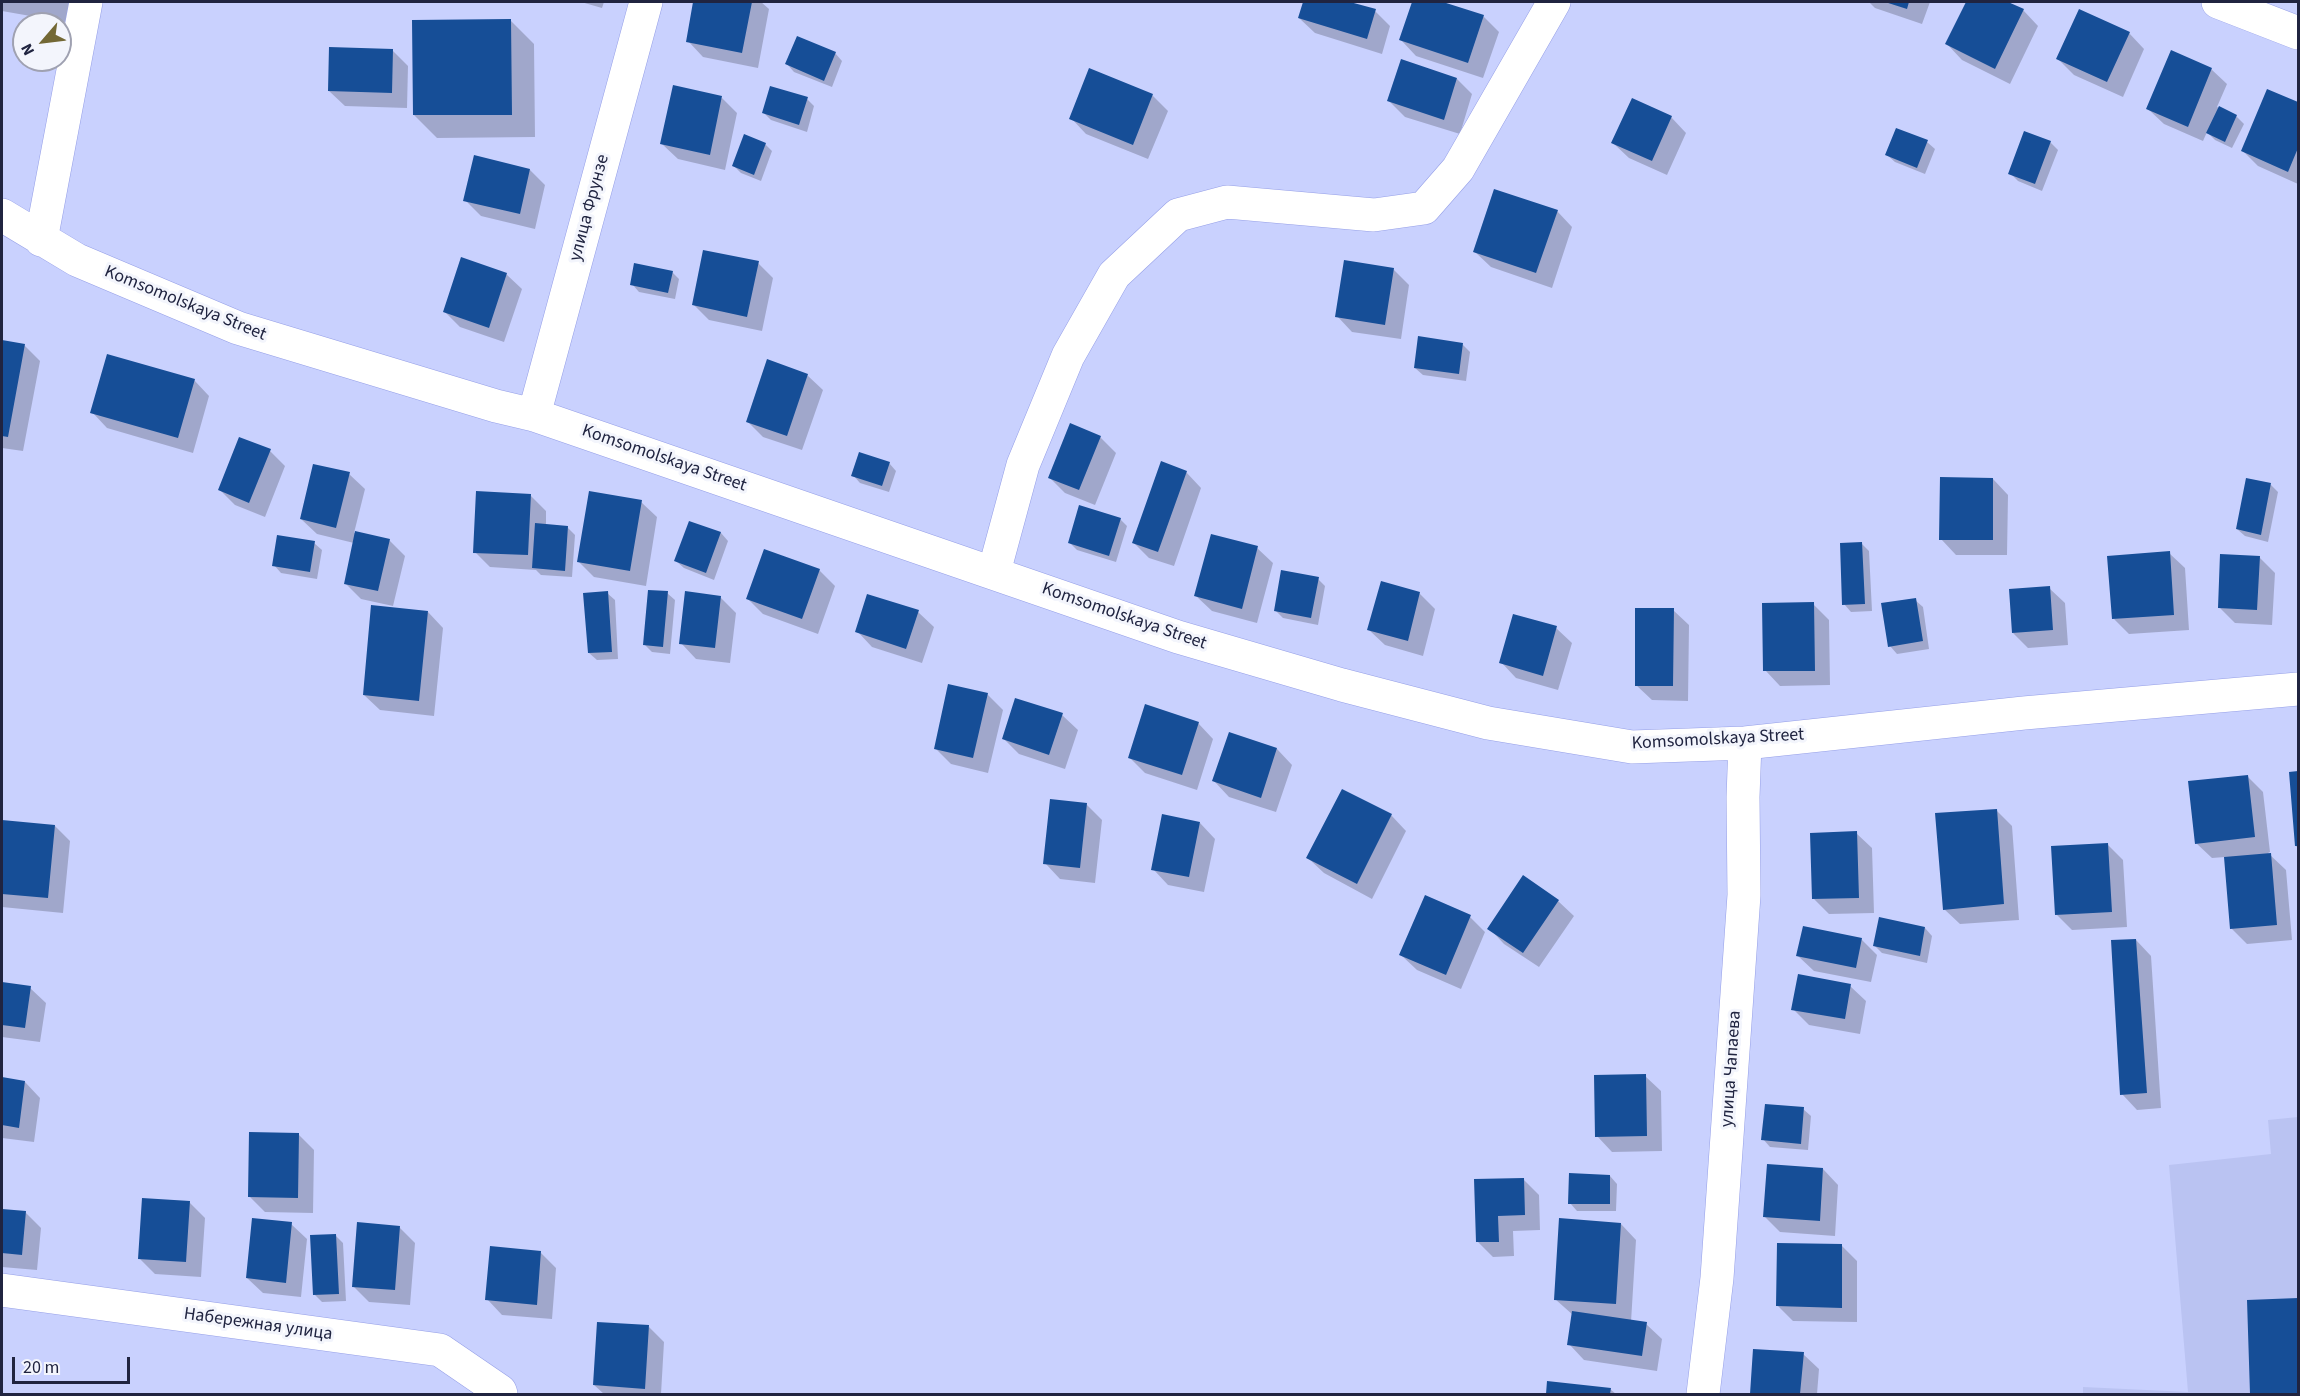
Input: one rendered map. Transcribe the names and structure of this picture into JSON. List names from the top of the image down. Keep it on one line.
{"streets":{"street":["улица Фрунзе","Komsomolskaya Street","улица Чапаева","Набережная улица"]},"crossings":[["улица Фрунзе","Komsomolskaya Street"],["Komsomolskaya Street","улица Чапаева"]],"scale_bar":"20 m","north":"bottom left"}
